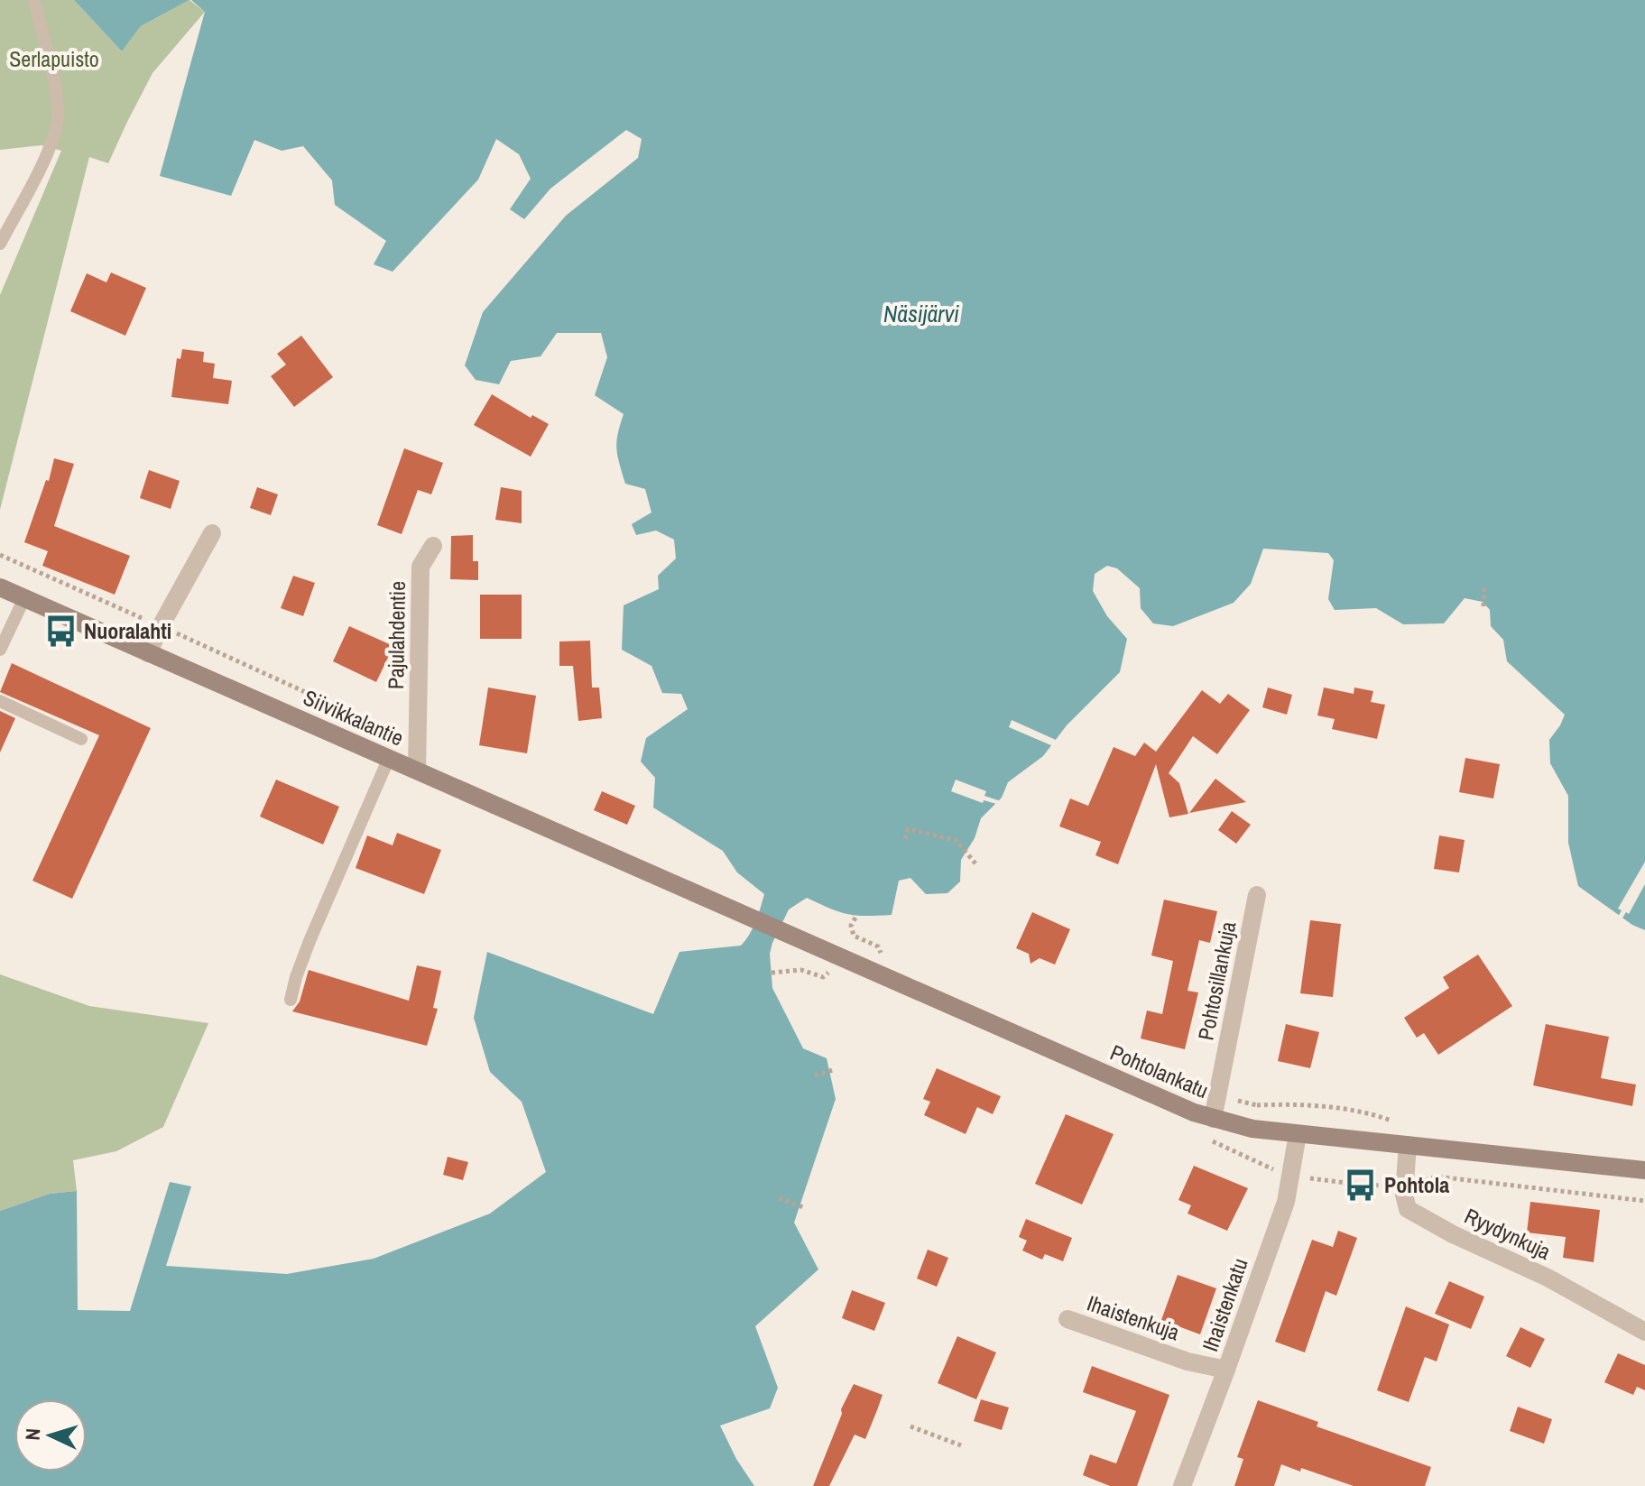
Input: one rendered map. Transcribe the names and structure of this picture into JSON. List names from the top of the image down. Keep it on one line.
{"streets":{"main road":["Siivikkalantie","Pohtolankatu"],"street":["Pajulahdentie","Pohtosillankuja","Ryydynkuja","Ihaistenkatu","Ihaistenkuja"]},"crossings":[["Pajulahdentie","Siivikkalantie"],["Siivikkalantie","Pohtolankatu"],["Pohtosillankuja","Pohtolankatu"],["Pohtolankatu","Ryydynkuja"],["Pohtolankatu","Ihaistenkatu"],["Ihaistenkatu","Ihaistenkuja"]],"water":["Näsijärvi"],"parks":["Serlapuisto"],"places":{"bus stop":["Nuoralahti","Pohtola"]},"north":"left"}
